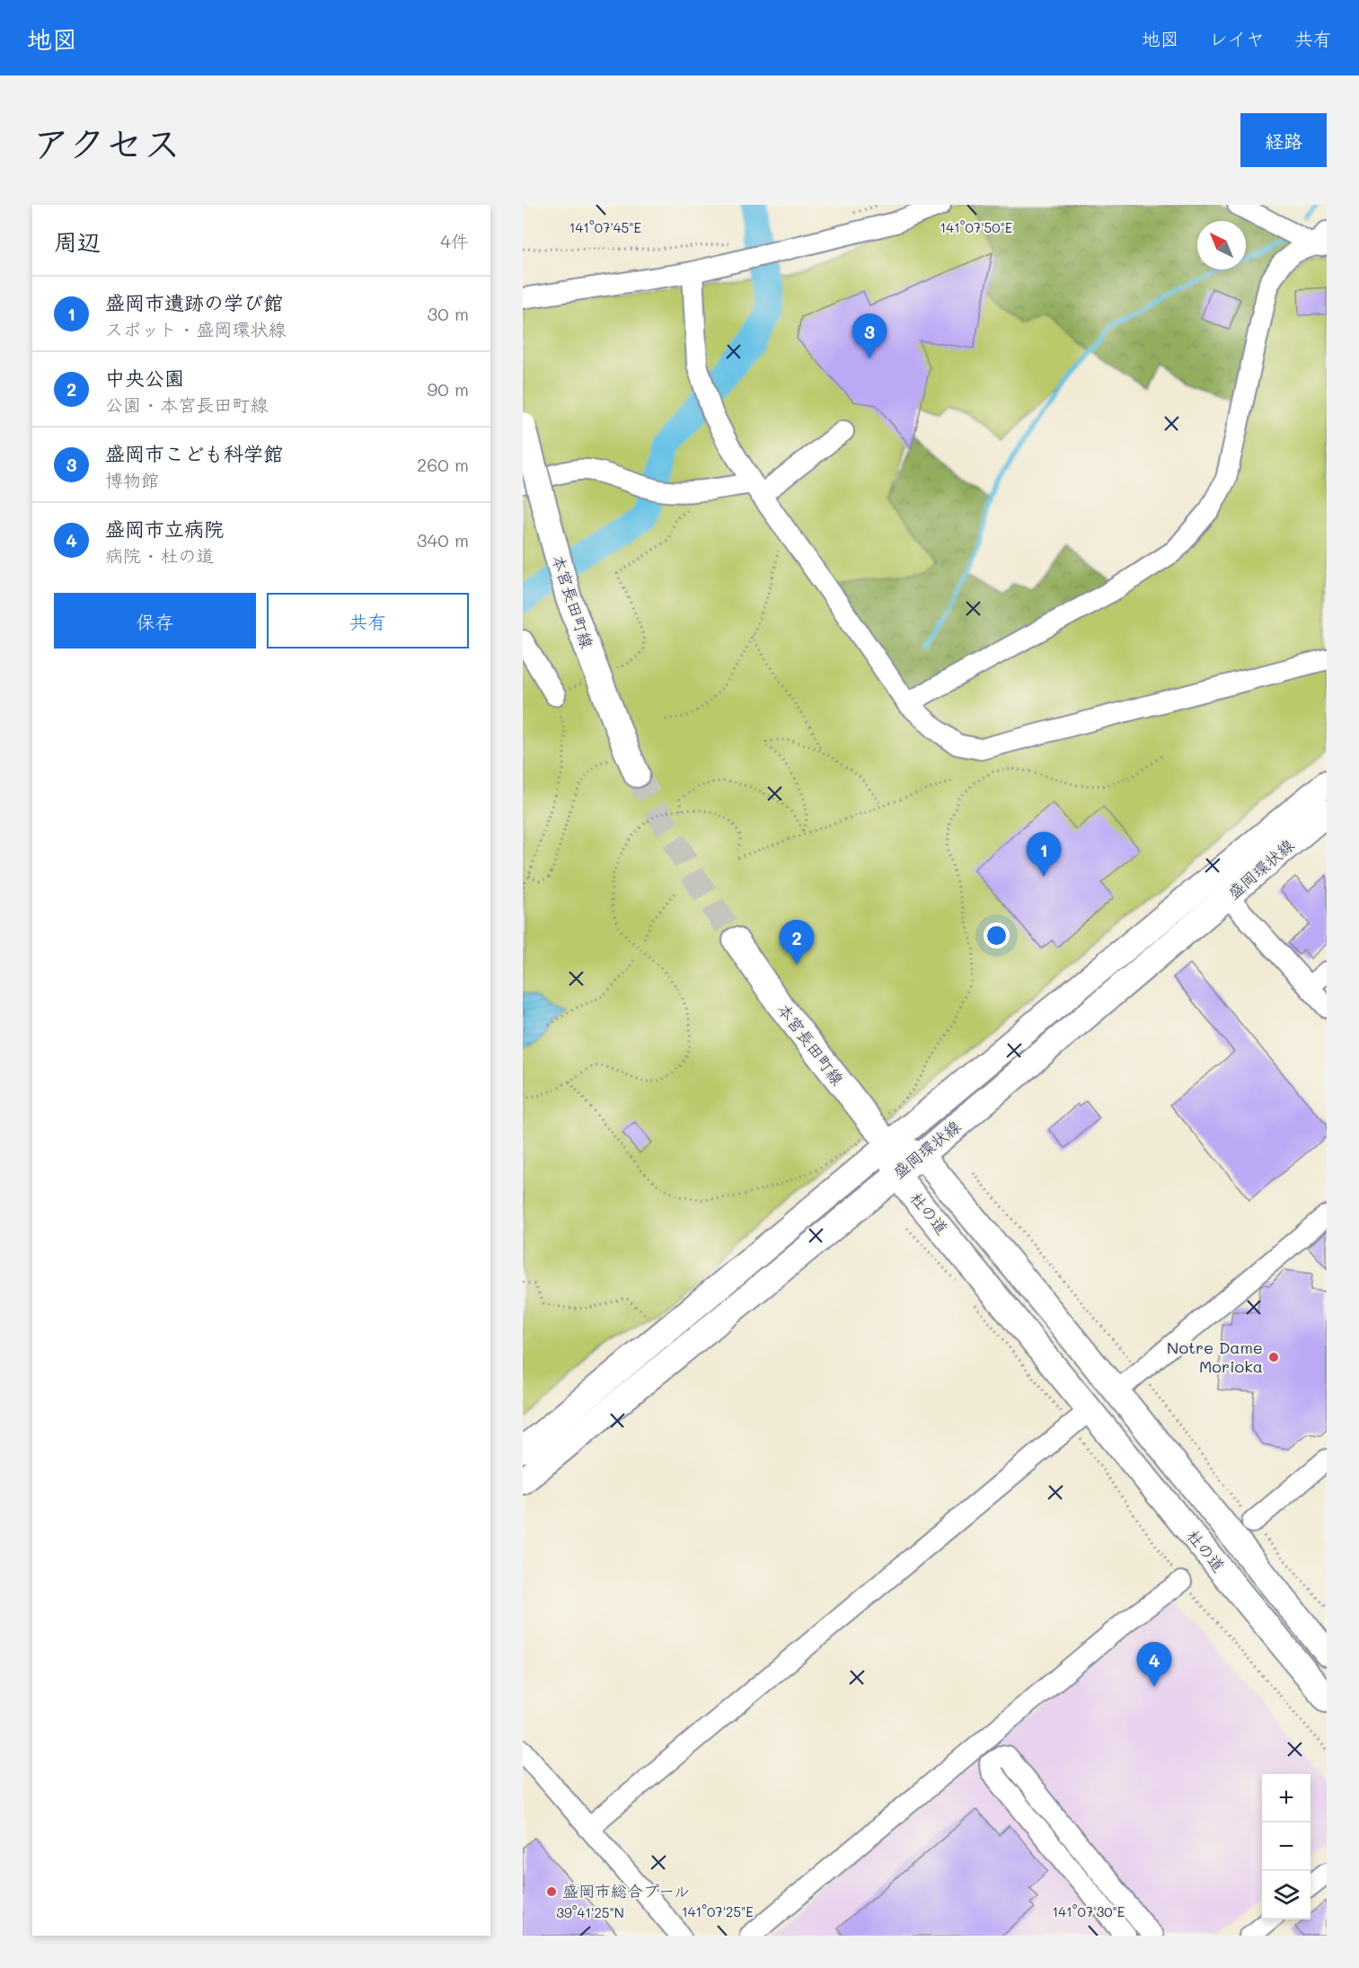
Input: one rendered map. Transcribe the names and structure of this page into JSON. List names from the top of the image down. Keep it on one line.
{"streets":{"main road":["本宮長田町線","盛岡環状線","杜の道"]},"crossings":[["本宮長田町線","盛岡環状線"],["本宮長田町線","杜の道"],["盛岡環状線","杜の道"]],"places":["Notre Dame Morioka","盛岡市総合プール"],"north":"top left","page":{"header":"地図","nav":["地図","レイヤ","共有"],"title":"アクセス","buttons":["経路",["保存","共有"]],"heading":["周辺","4件"],"list":[{"mark":"1","name":"盛岡市遺跡の学び館","note":"スポット · 盛岡環状線","value":"30 m"},{"mark":"2","name":"中央公園","note":"公園 · 本宮長田町線","value":"90 m"},{"mark":"3","name":"盛岡市こども科学館","note":"博物館","value":"260 m"},{"mark":"4","name":"盛岡市立病院","note":"病院 · 杜の道","value":"340 m"}],"pins":["3","1","2","4"],"map_buttons":["+","−"]},"coordinates":["141°07'45\"E","141°07'50\"E","141°07'25\"E","141°07'30\"E","39°41'25\"N"]}
